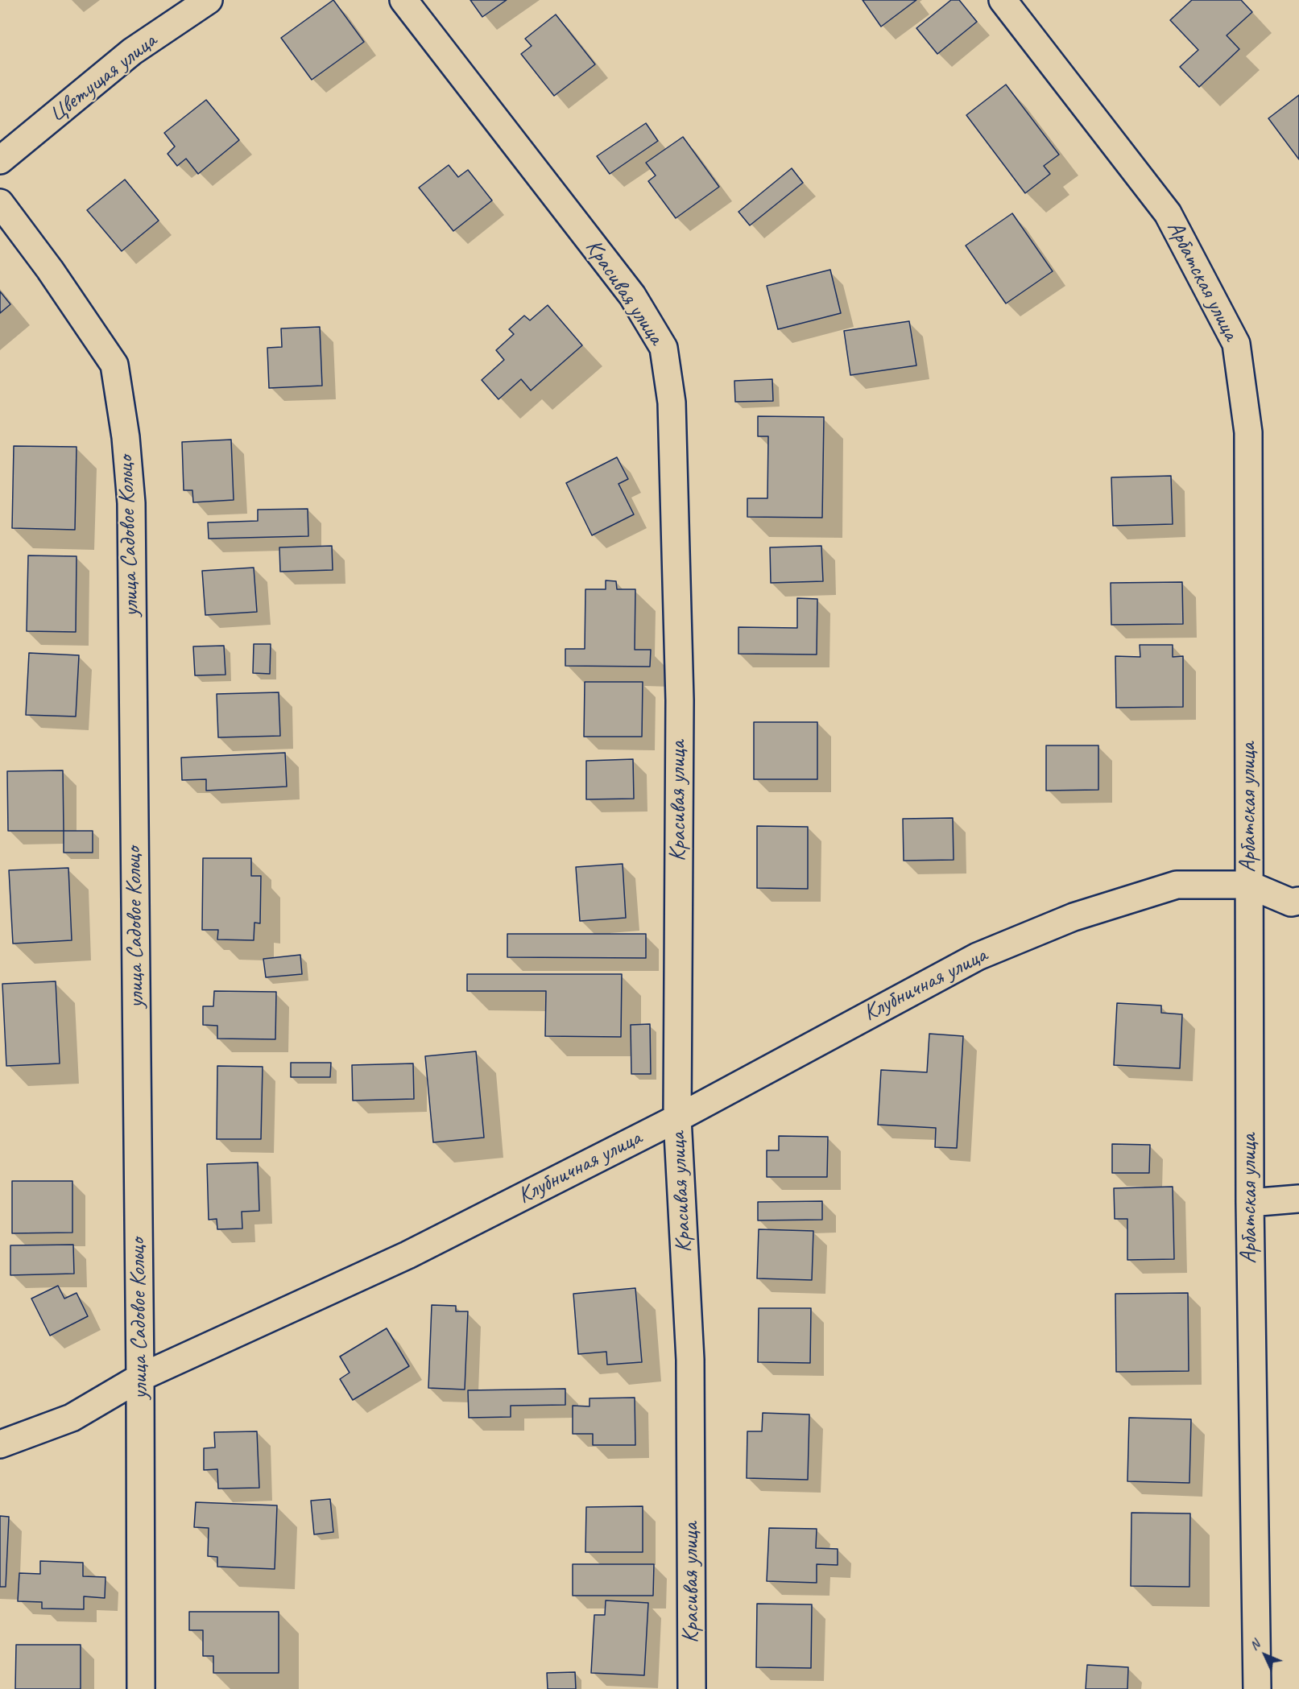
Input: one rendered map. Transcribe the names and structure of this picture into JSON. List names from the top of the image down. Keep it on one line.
{"streets":{"street":["Цветущая улица","Арбатская улица","Красивая улица","улица Садовое Кольцо","Клубничная улица"]},"crossings":[["Арбатская улица","Клубничная улица"],["Красивая улица","Клубничная улица"],["улица Садовое Кольцо","Клубничная улица"]],"north":"top left"}
